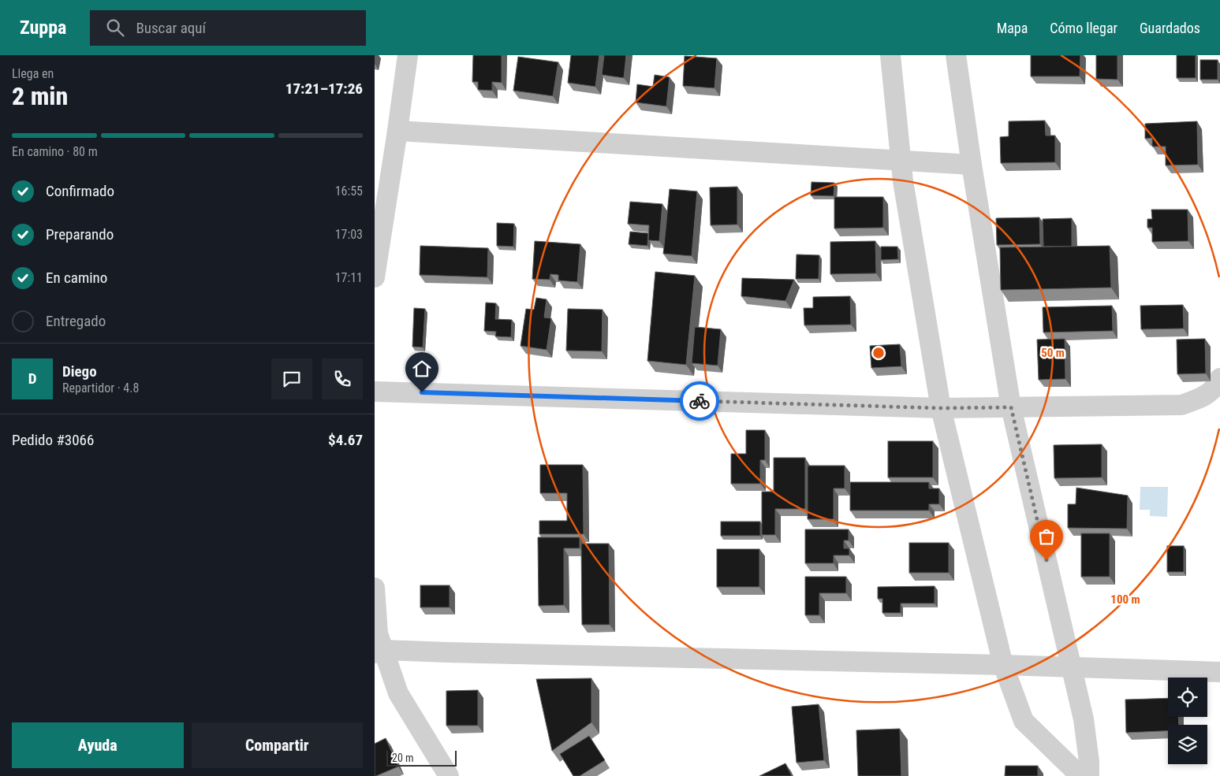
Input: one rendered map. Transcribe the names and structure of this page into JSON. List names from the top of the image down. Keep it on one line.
{"scale_bar":"20 m","page":{"header":"Zuppa","search":"Buscar aquí","nav":["Mapa","Cómo llegar","Guardados"],"heading":["2 min","Llega en","17:21–17:26"],"panel":["Diego","Repartidor · 4.8","Pedido #3066","$4.67"],"bar":"En camino · 80 m","list":[["Confirmado","16:55"],["Preparando","17:03"],["En camino","17:11"],"Entregado"],"round":"D","buttons":["Ayuda","Compartir"],"scale":"20 m"},"rings":["50 m","100 m"]}
